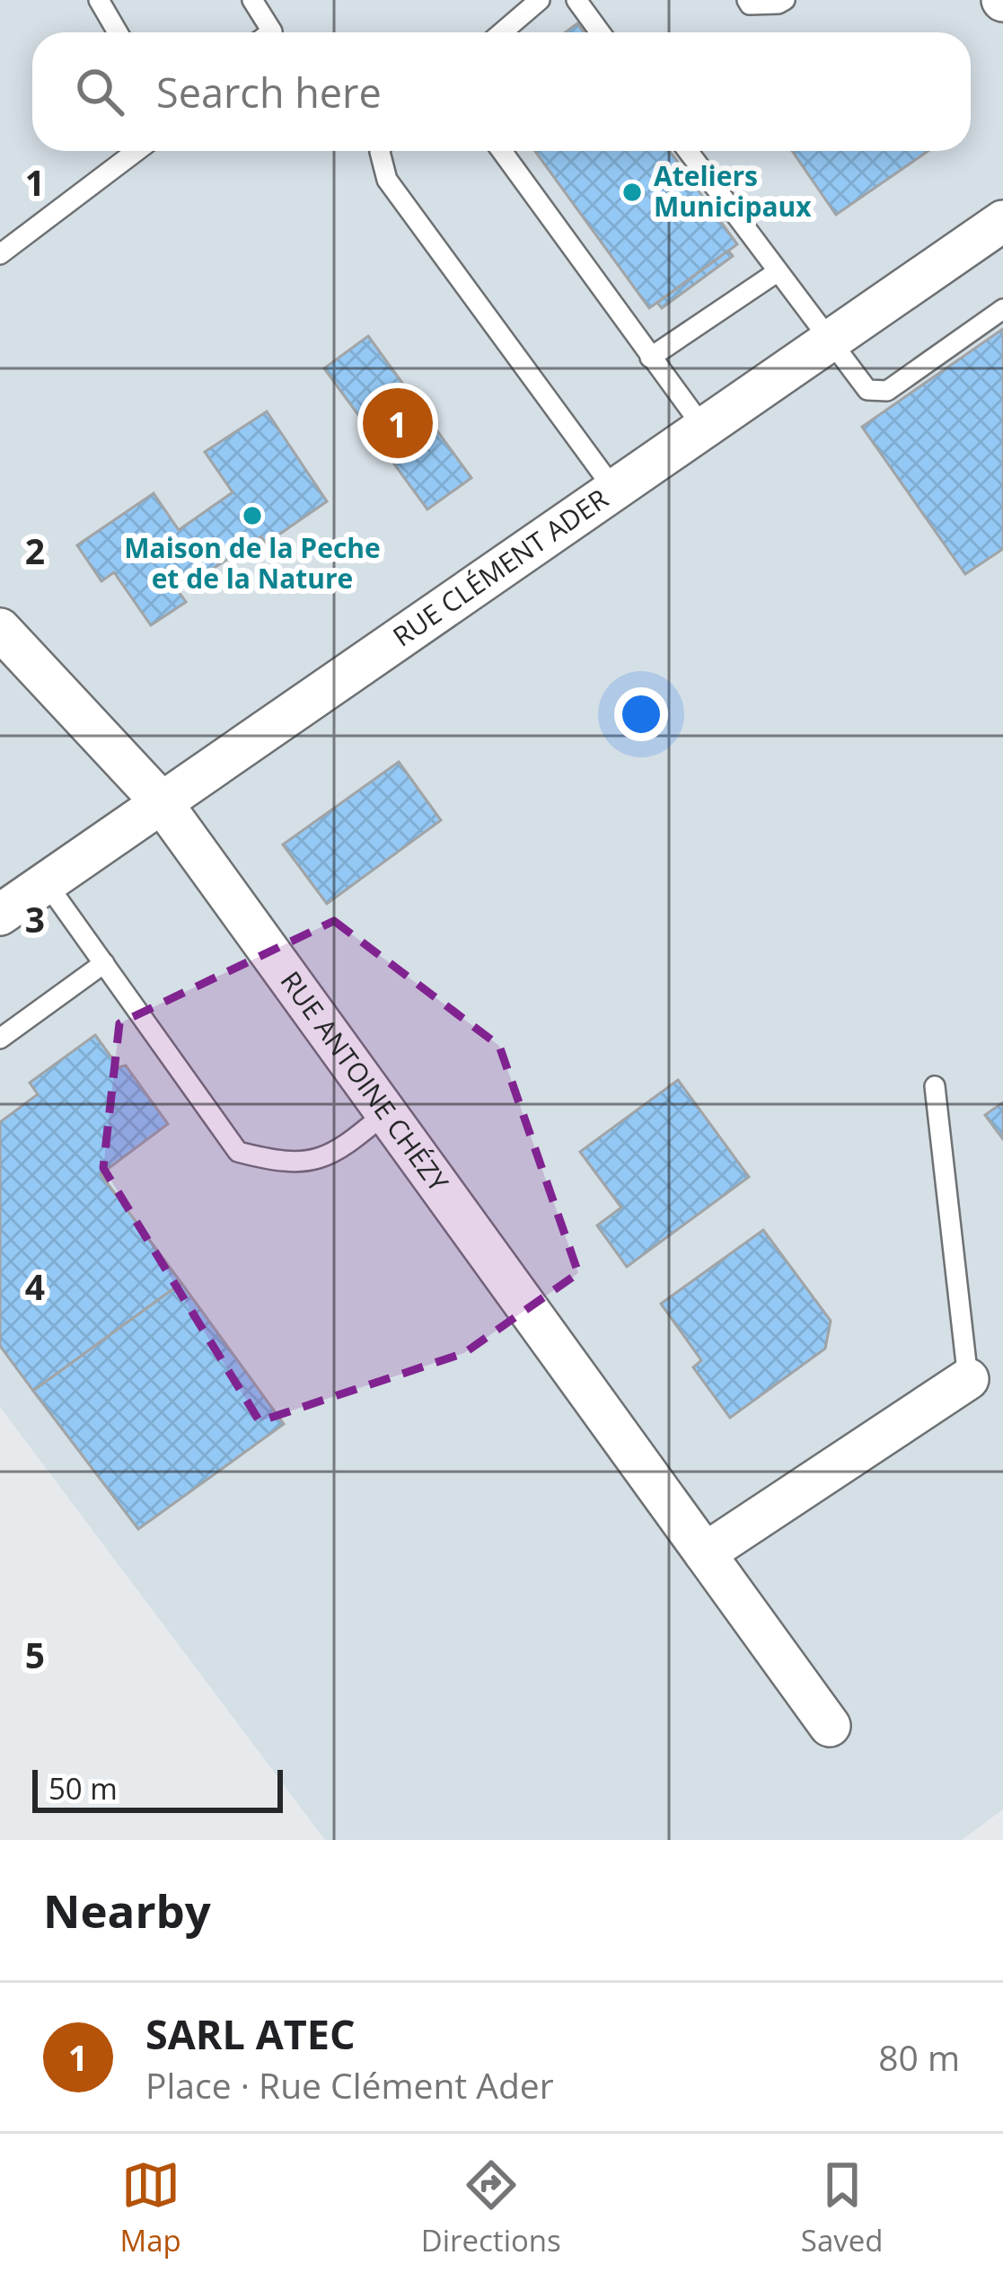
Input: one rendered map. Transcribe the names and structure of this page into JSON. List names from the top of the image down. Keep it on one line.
{"streets":{"street":["RUE CLÉMENT ADER","RUE ANTOINE CHÉZY"]},"crossings":[["RUE CLÉMENT ADER","RUE ANTOINE CHÉZY"]],"places":["Ateliers Municipaux","Maison de la Peche et de la Nature"],"scale_bar":"50 m","page":{"search":"Search here","pins":"1","scale":"50 m","heading":"Nearby","list":[{"mark":"1","name":"SARL ATEC","note":"Place · Rue Clément Ader","value":"80 m"}],"nav":["Map","Directions","Saved"]},"grid":{"rows":["1","2","3","4","5"]}}
